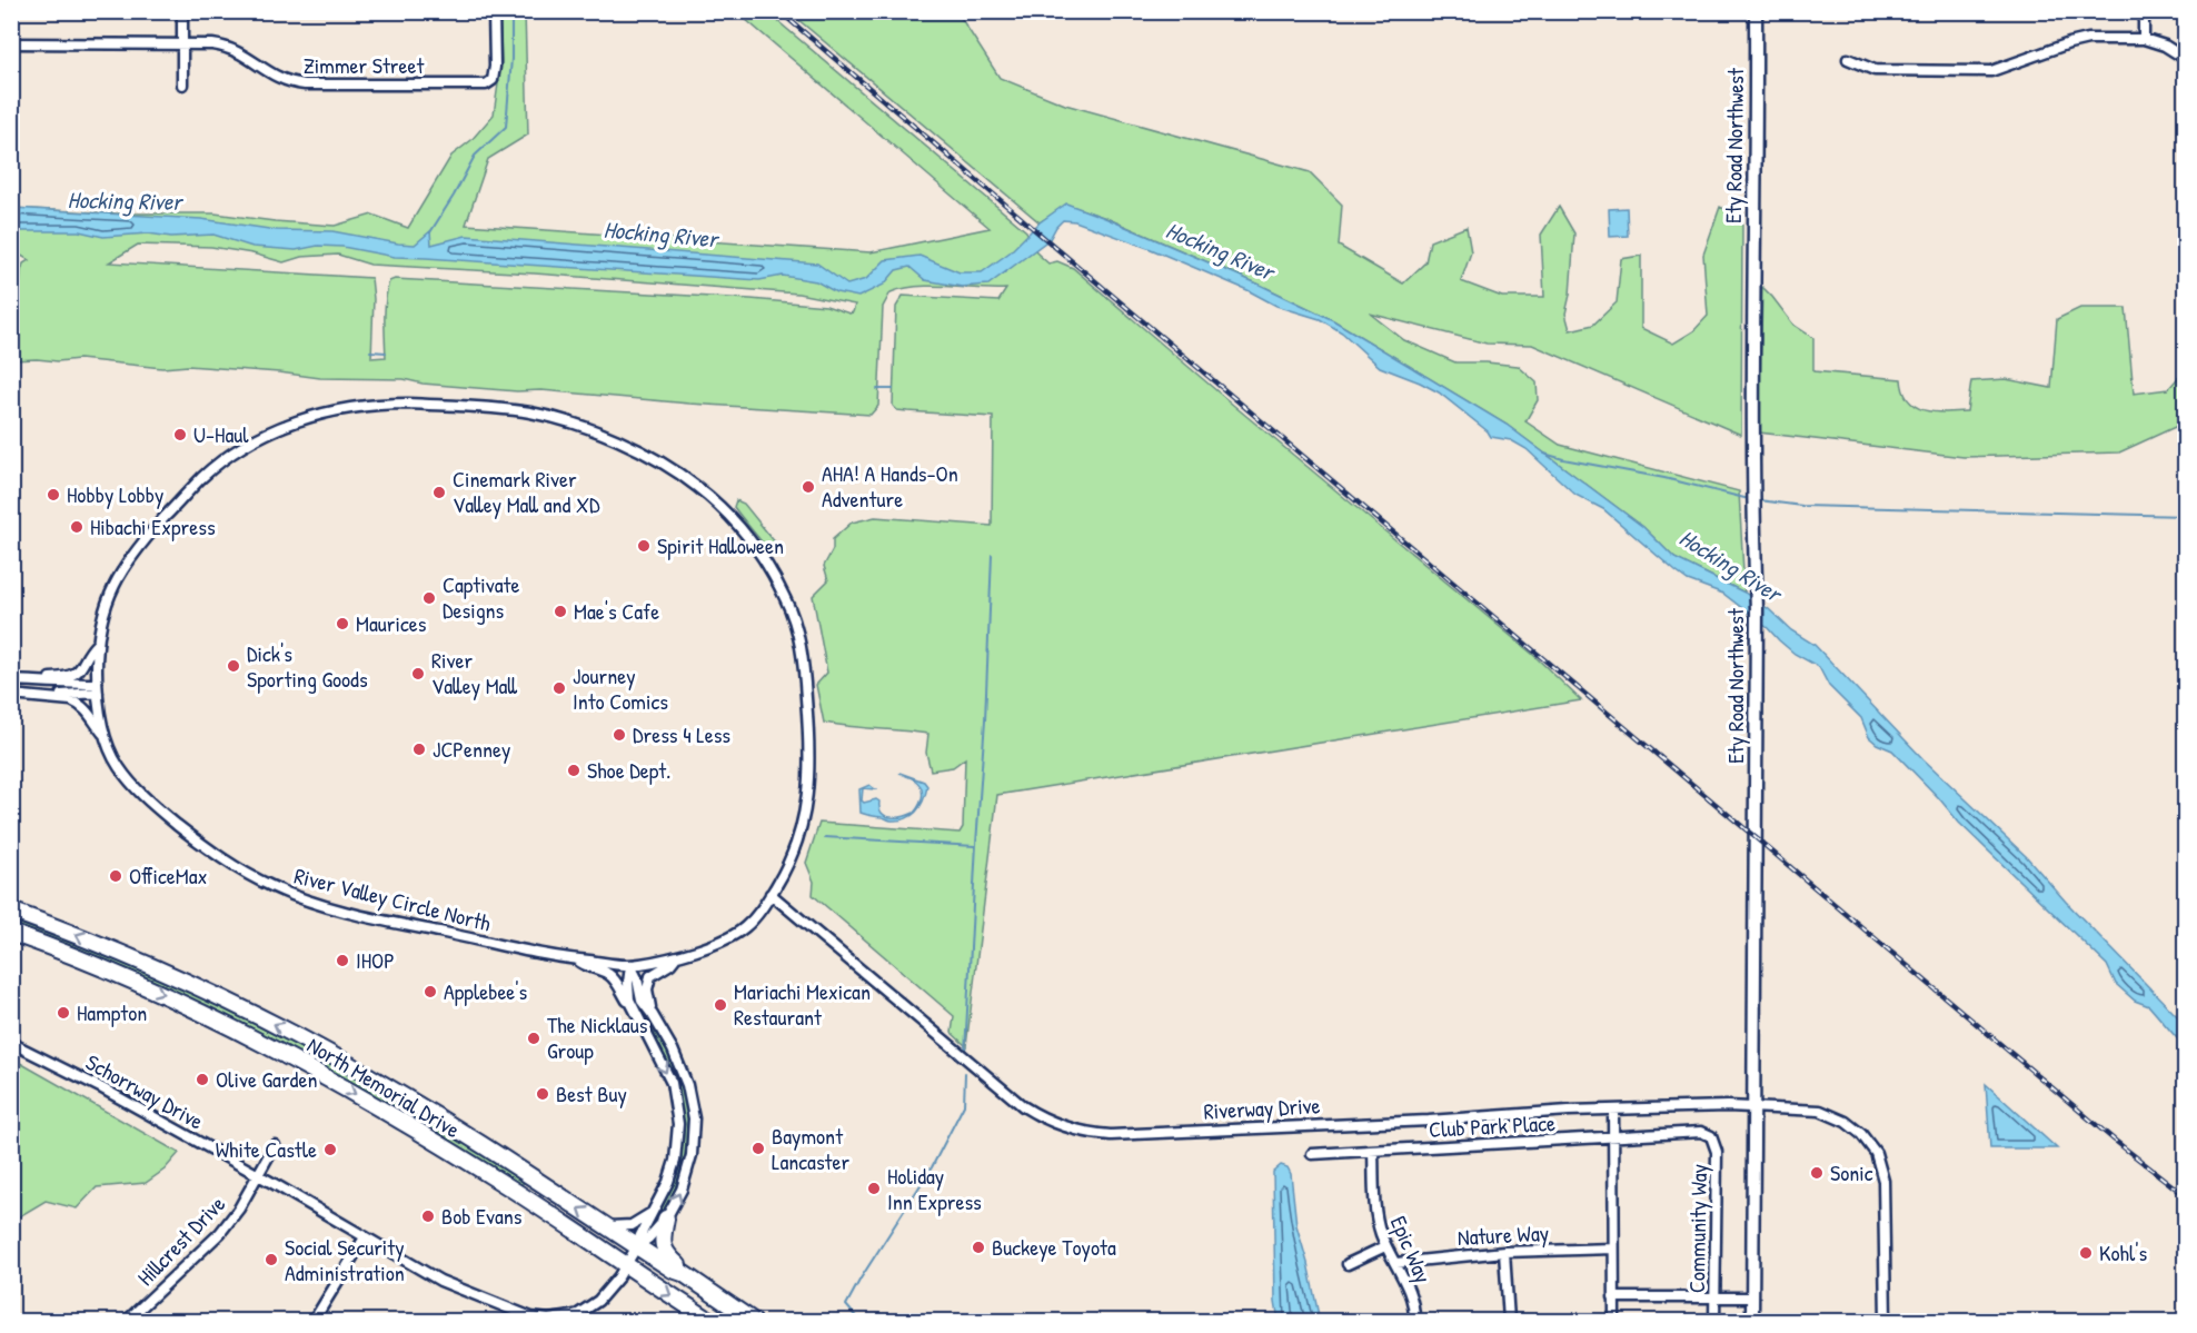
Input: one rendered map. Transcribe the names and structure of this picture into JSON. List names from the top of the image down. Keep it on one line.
{"streets":{"main road":["North Memorial Drive"],"street":["Zimmer Street","Ety Road Northwest","River Valley Circle North","Schorrway Drive","Riverway Drive","Club Park Place","Community Way","Nature Way","Hillcrest Drive","Epic Way"]},"crossings":[["Ety Road Northwest","Riverway Drive"],["River Valley Circle North","North Memorial Drive"],["North Memorial Drive","Schorrway Drive"],["Schorrway Drive","Hillcrest Drive"],["Club Park Place","Community Way"],["Club Park Place","Epic Way"],["Nature Way","Epic Way"]],"water":["Hocking River"],"places":["U-Haul","AHA! A Hands-On Adventure","Cinemark River Valley Mall and XD","Hobby Lobby","Hibachi Express","Spirit Halloween","Captivate Designs","Mae's Cafe","Maurices","Dick's Sporting Goods","River Valley Mall","Journey Into Comics","Dress 4 Less","JCPenney","Shoe Dept.","OfficeMax","IHOP","Applebee's","Mariachi Mexican Restaurant","Hampton","The Nicklaus Group","Olive Garden","Best Buy","Baymont Lancaster","White Castle","Sonic","Holiday Inn Express","Bob Evans","Buckeye Toyota","Kohl's","Social Security Administration"]}
